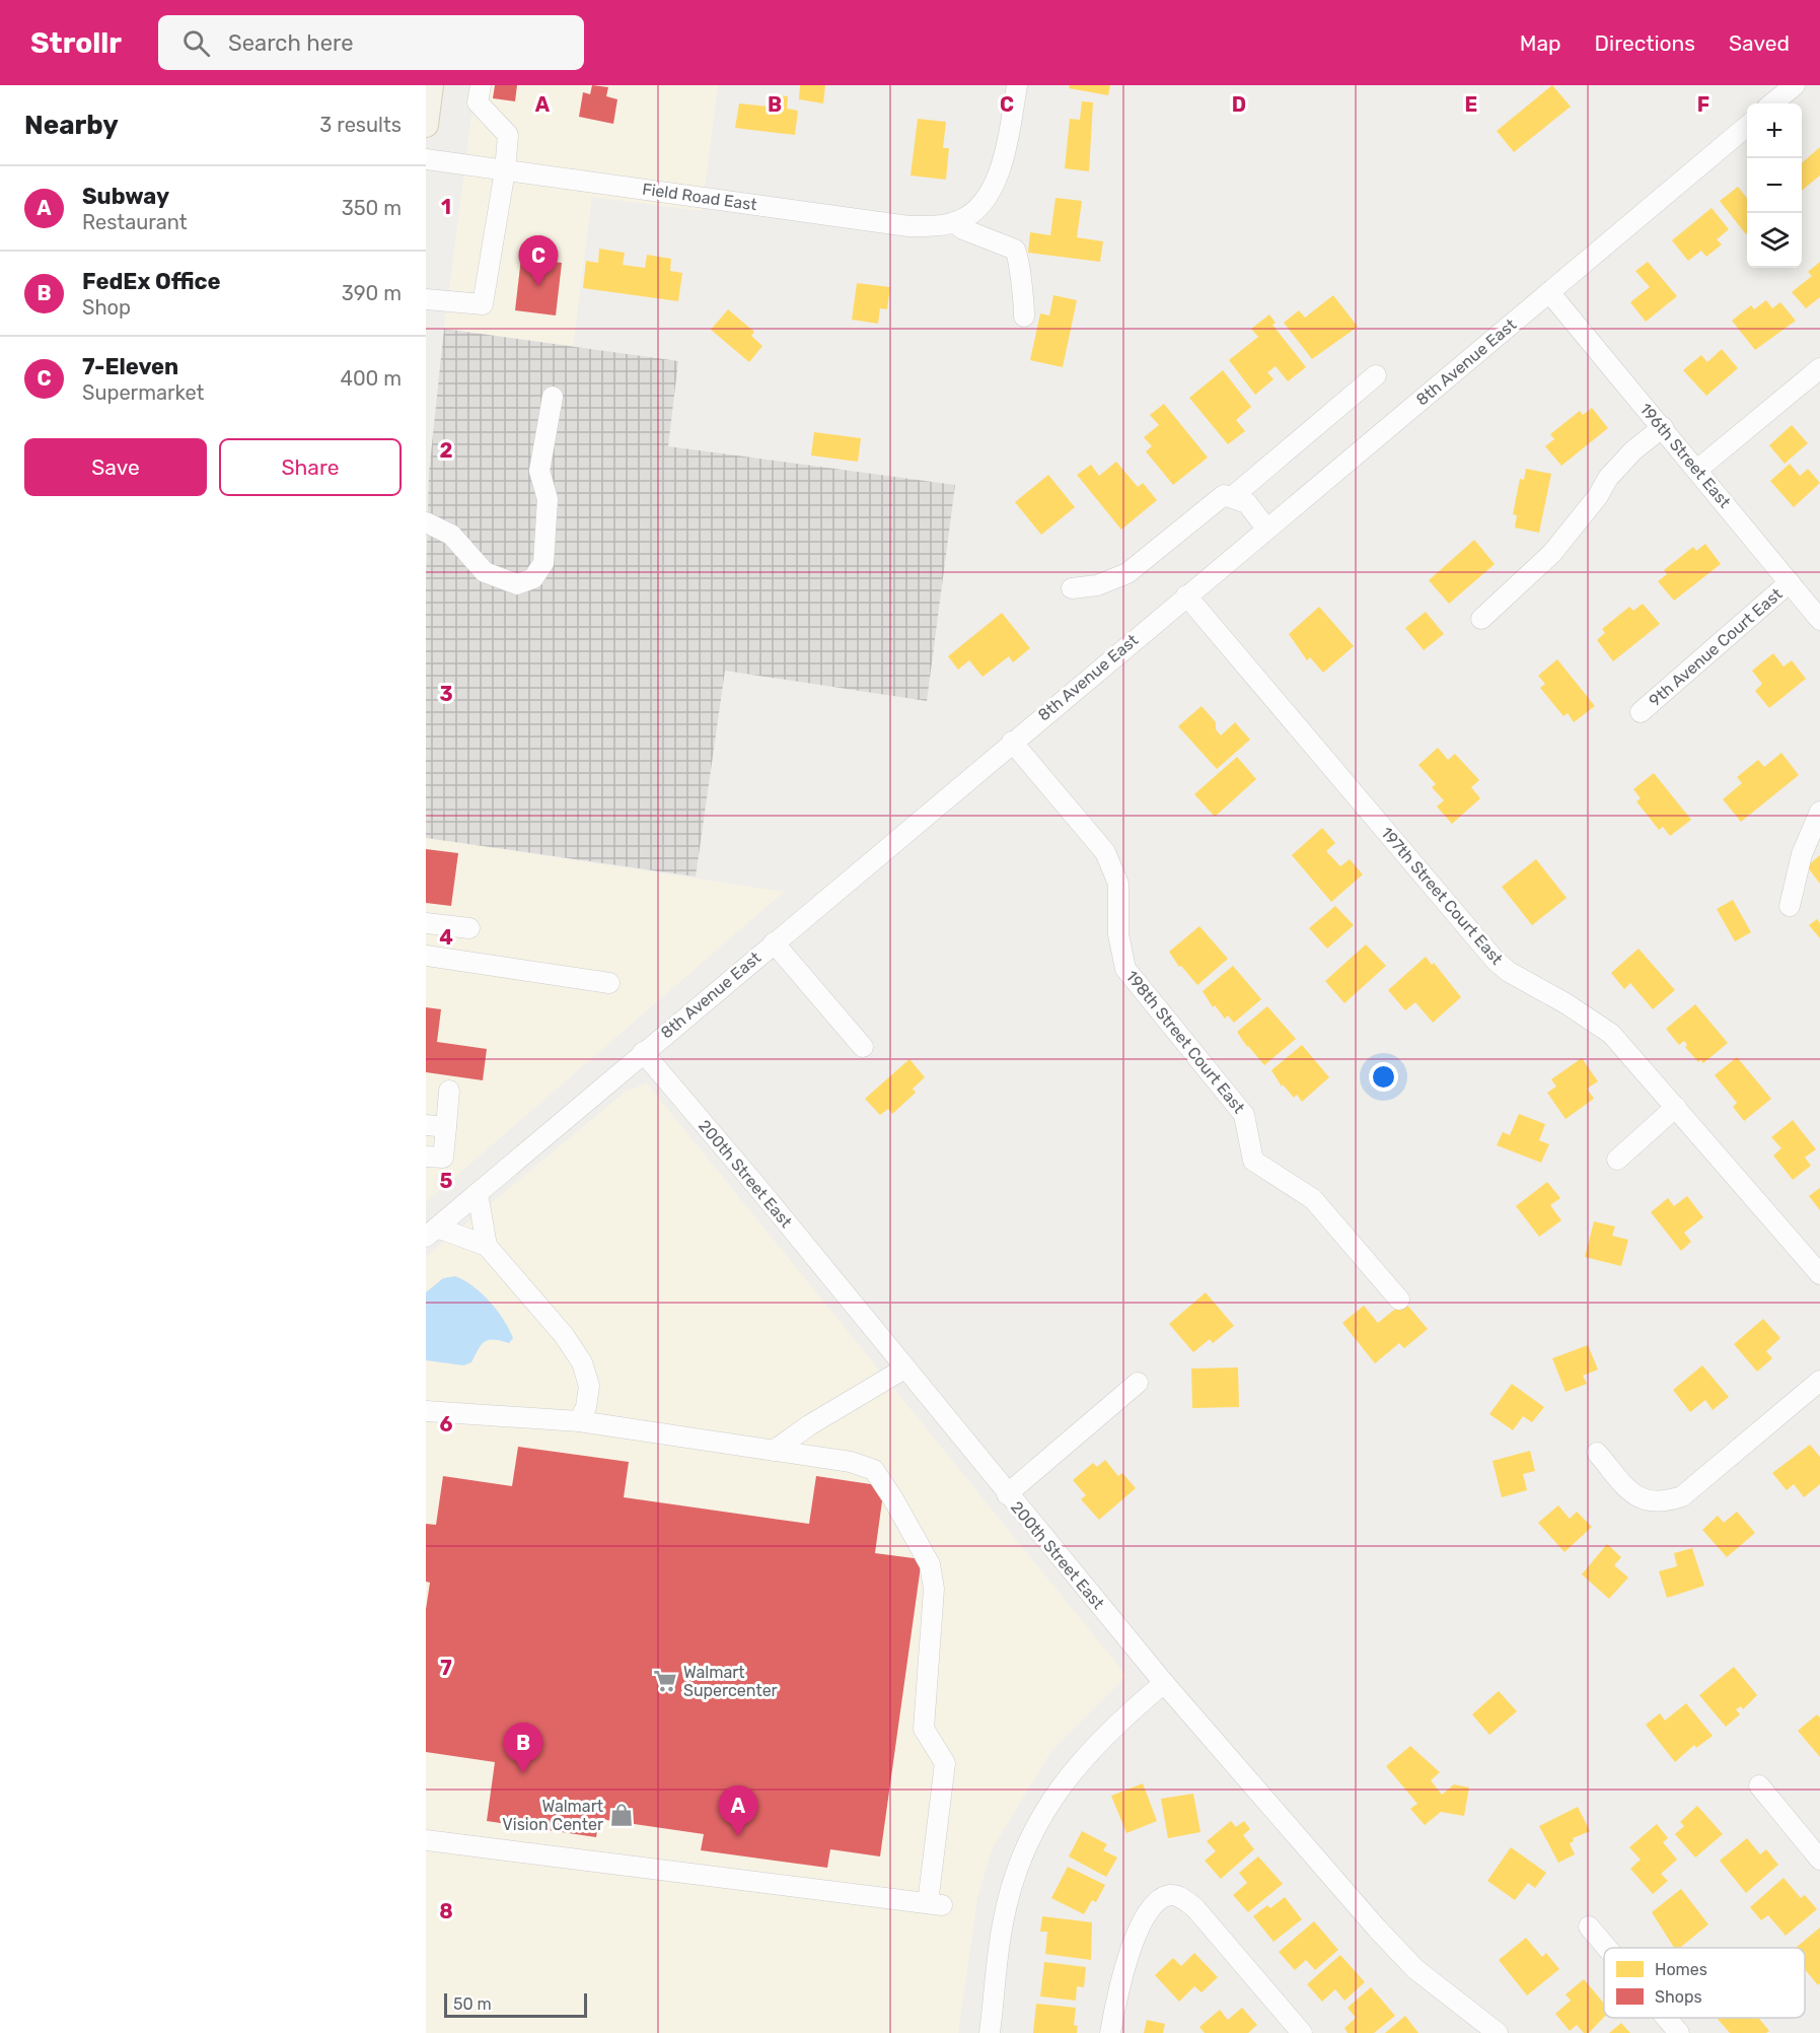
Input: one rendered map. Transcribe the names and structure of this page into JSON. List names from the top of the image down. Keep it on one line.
{"streets":{"street":["Field Road East","8th Avenue East","196th Street East","9th Avenue Court East","197th Street Court East","198th Street Court East","200th Street East"]},"crossings":[["8th Avenue East","196th Street East"],["8th Avenue East","197th Street Court East"],["8th Avenue East","198th Street Court East"],["8th Avenue East","200th Street East"],["196th Street East","9th Avenue Court East"]],"places":{"supermarket":["Walmart Supercenter"],"shop":["Walmart Vision Center"]},"legend":["Homes","Shops"],"scale_bar":"50 m","page":{"header":"Strollr","search":"Search here","nav":["Map","Directions","Saved"],"heading":["Nearby","3 results"],"map_buttons":["+","−"],"list":[{"mark":"A","name":"Subway","note":"Restaurant","value":"350 m"},{"mark":"B","name":"FedEx Office","note":"Shop","value":"390 m"},{"mark":"C","name":"7-Eleven","note":"Supermarket","value":"400 m"}],"pins":["C","B","A"],"buttons":["Save","Share"],"scale":"50 m"},"grid":{"columns":["A","B","C","D","E","F"],"rows":["1","2","3","4","5","6","7","8"]}}
